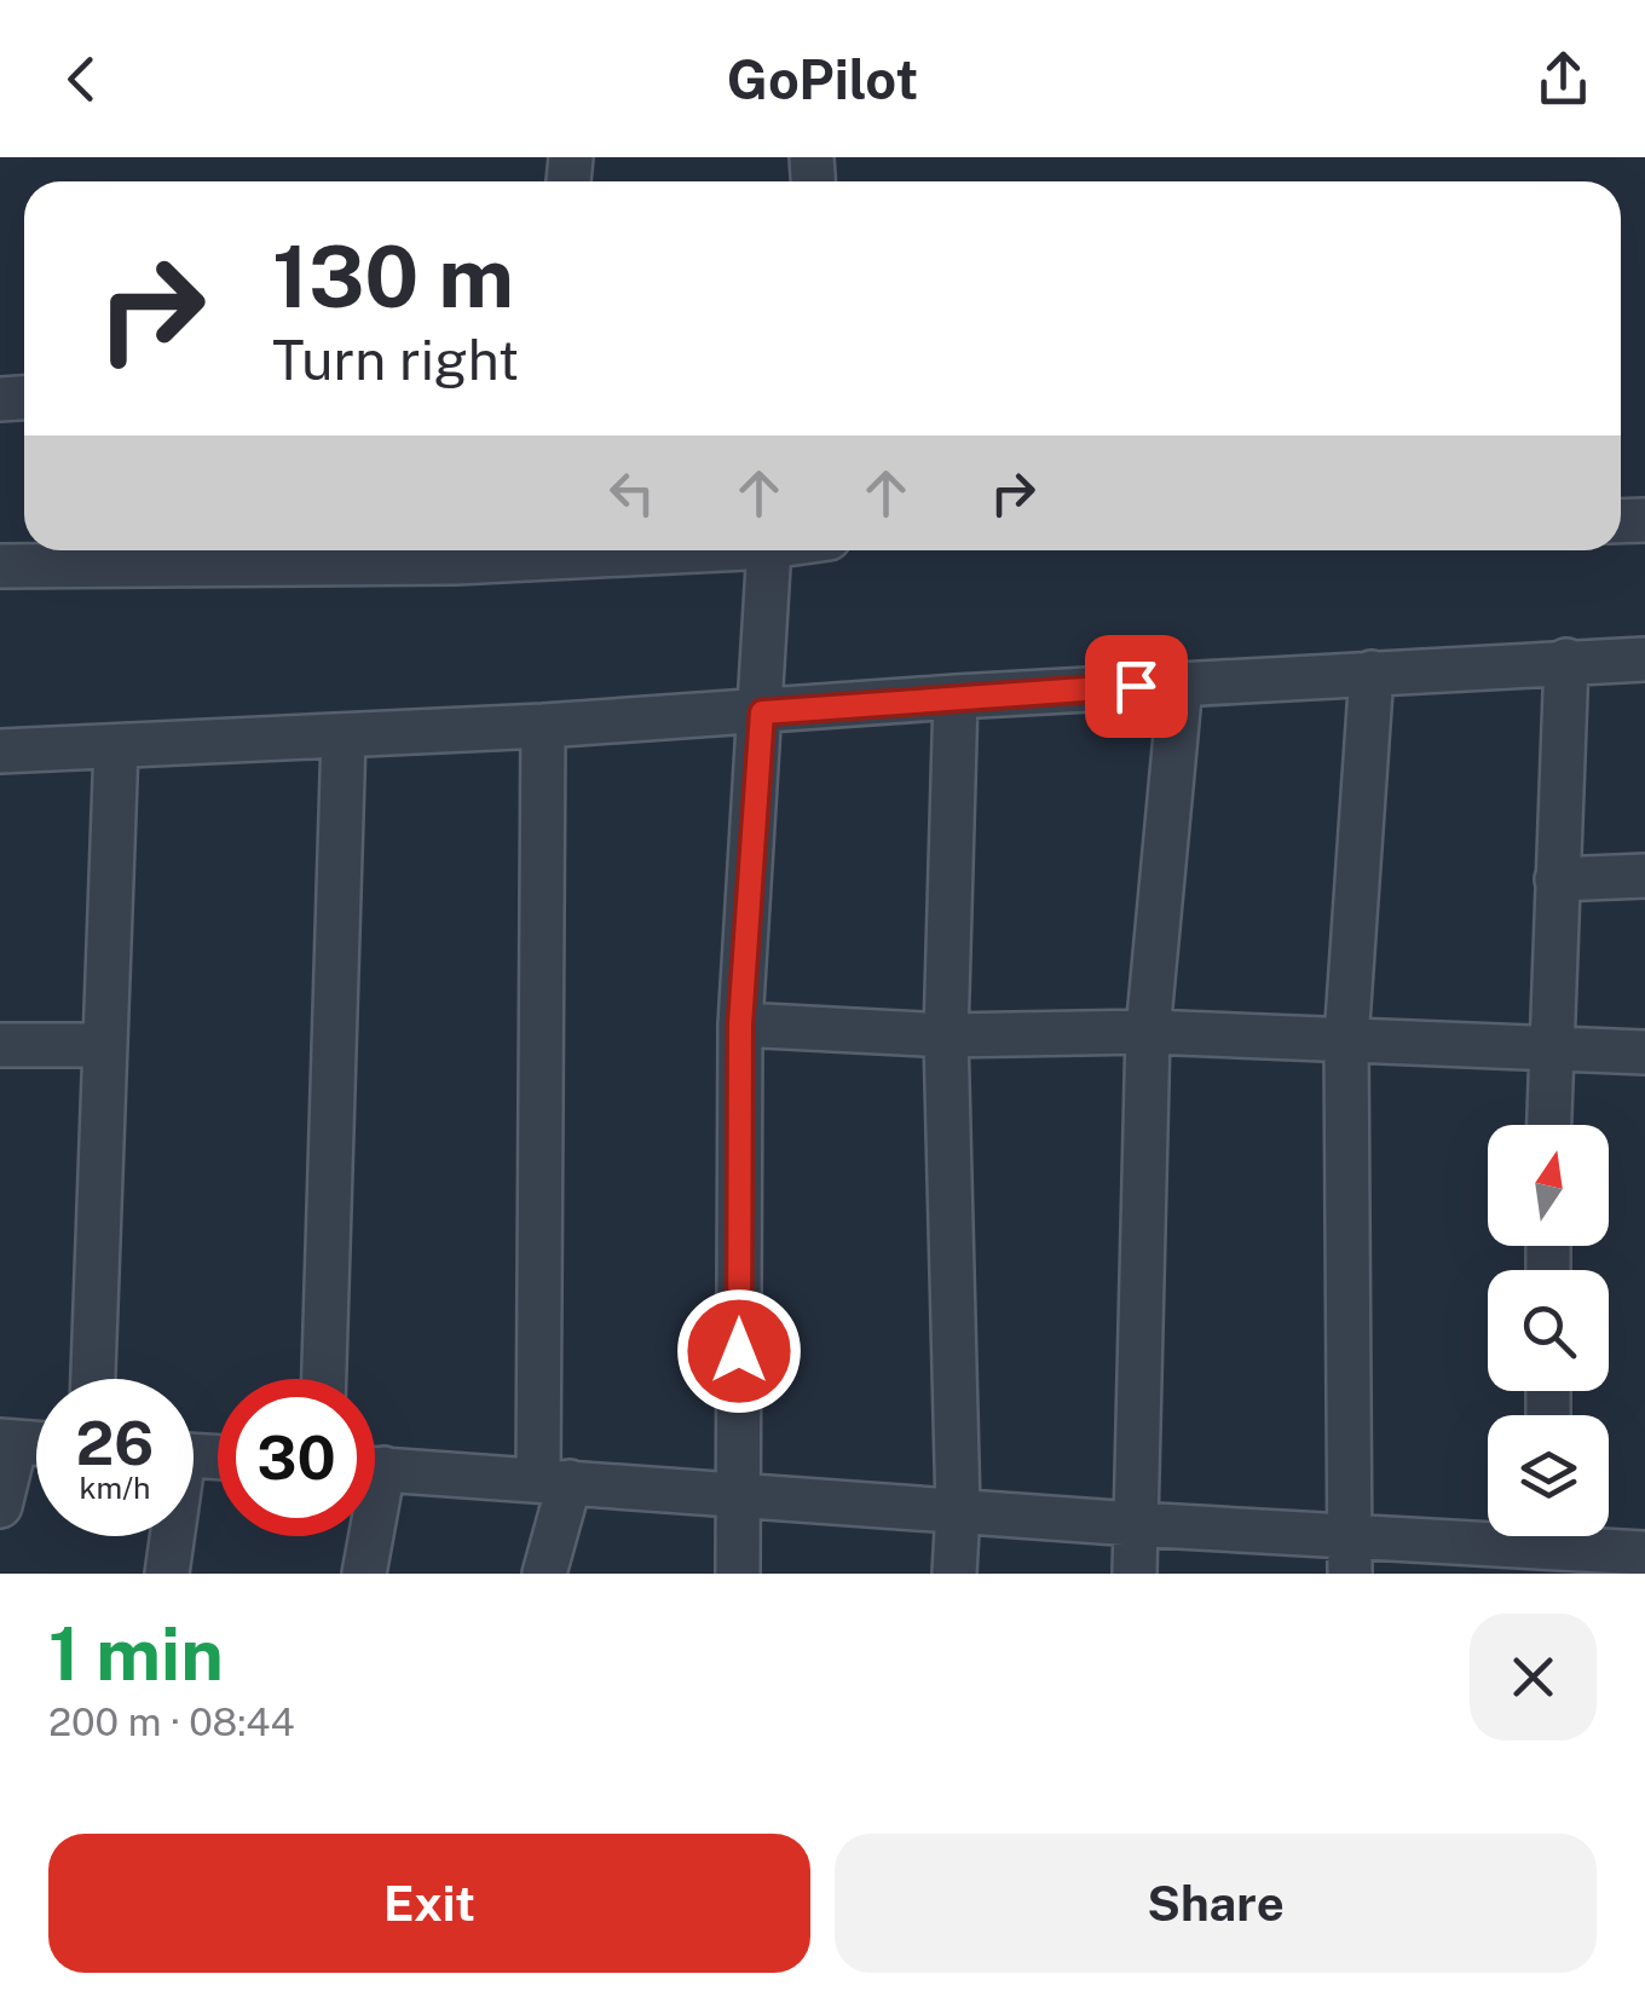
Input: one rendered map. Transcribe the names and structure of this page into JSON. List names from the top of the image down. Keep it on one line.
{"north":"top","page":{"header":"GoPilot","turn":["130 m","Turn right"],"speed":"26 km/h","limit":"30","heading":["1 min","200 m · 08:44"],"buttons":["Exit","Share"]}}
